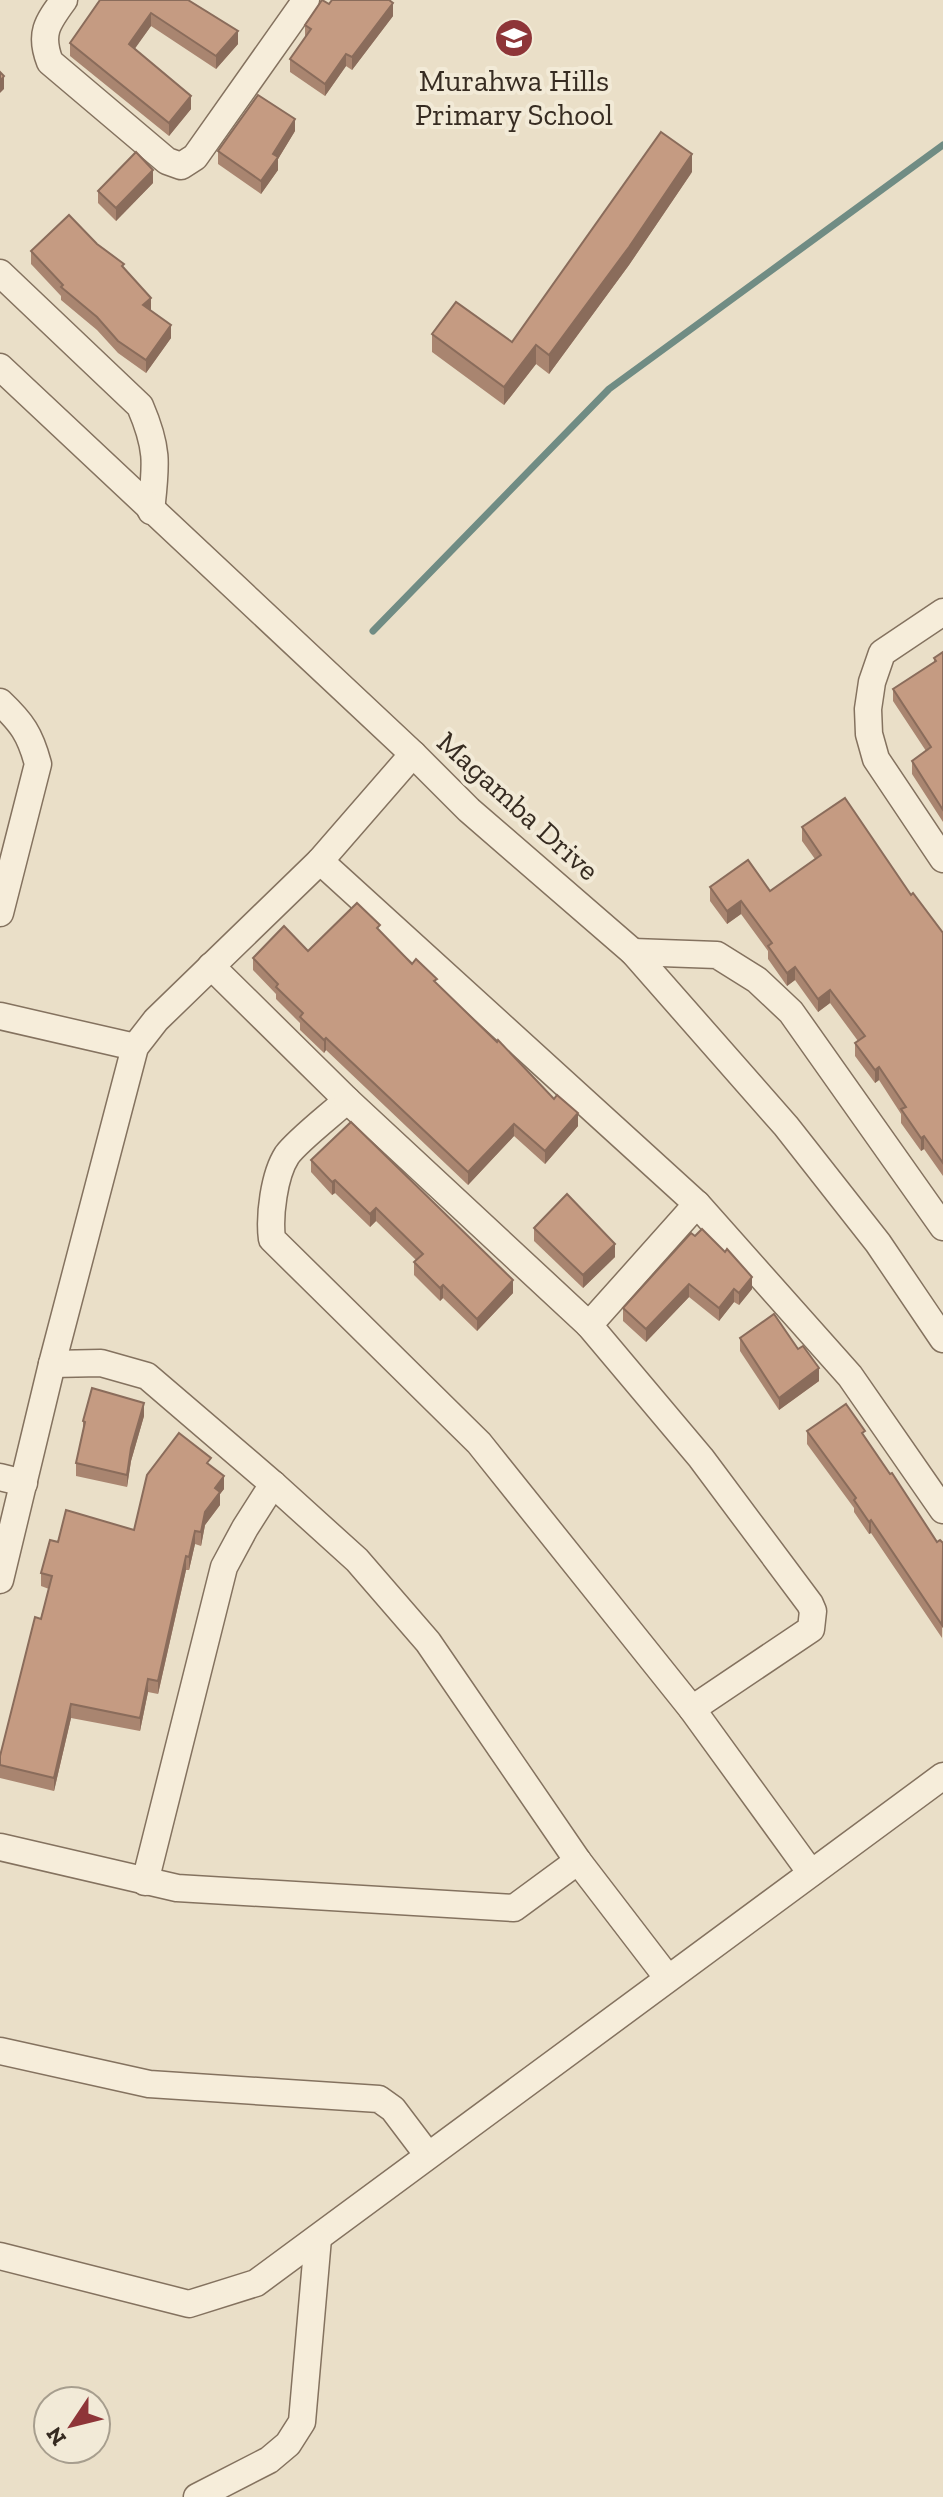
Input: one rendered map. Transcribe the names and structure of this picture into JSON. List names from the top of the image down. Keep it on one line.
{"streets":{"street":["Magamba Drive"]},"places":{"school or university":["Murahwa Hills Primary School"]},"north":"bottom left"}
